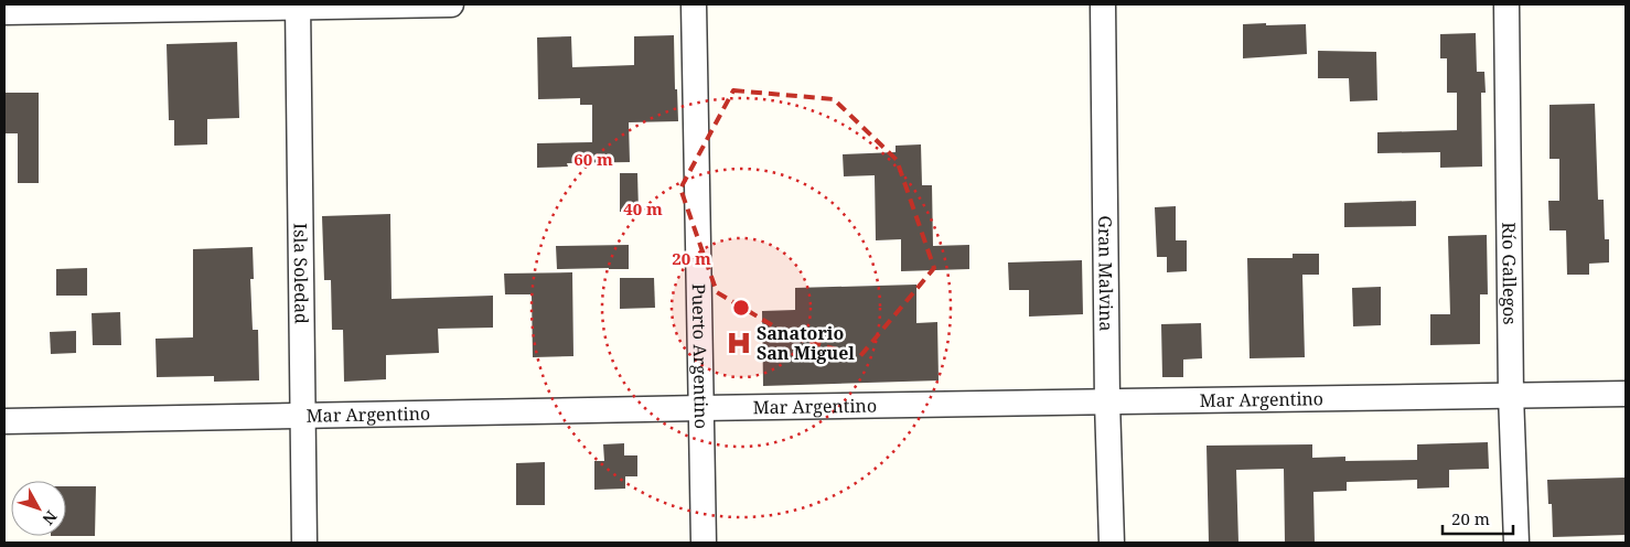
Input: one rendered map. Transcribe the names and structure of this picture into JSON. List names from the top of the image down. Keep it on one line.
{"streets":{"street":["Isla Soledad","Gran Malvina","Río Gallegos","Puerto Argentino","Mar Argentino"]},"crossings":[["Isla Soledad","Mar Argentino"],["Gran Malvina","Mar Argentino"],["Río Gallegos","Mar Argentino"],["Puerto Argentino","Mar Argentino"]],"places":{"hospital":["Sanatorio San Miguel"]},"scale_bar":"20 m","north":"bottom right","rings":["60 m","40 m","20 m"]}
